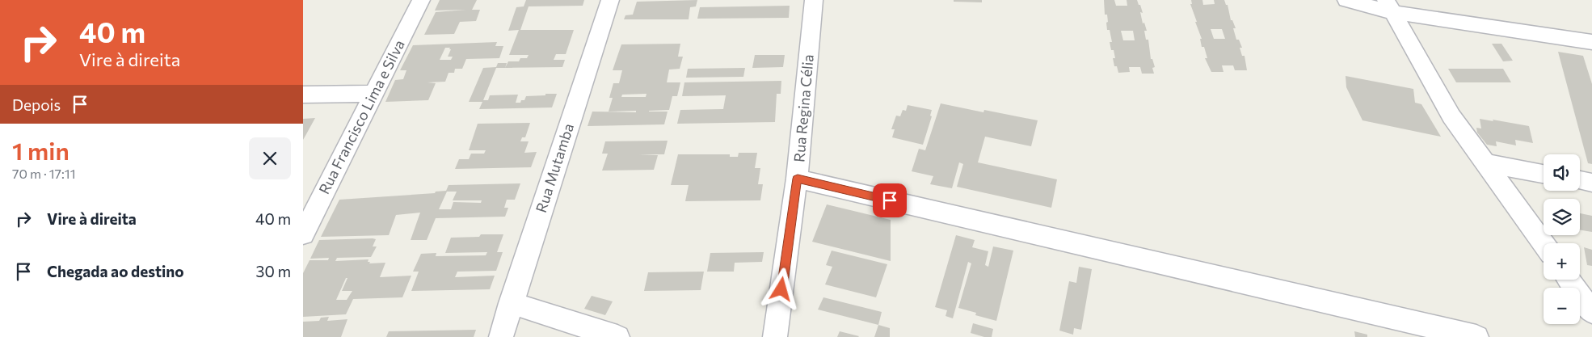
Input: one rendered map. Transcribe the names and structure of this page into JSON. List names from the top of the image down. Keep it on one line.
{"streets":{"street":["Rua Regina Célia","Rua Francisco Lima e Silva","Rua Mutamba"]},"page":{"turn":["40 m","Vire à direita"],"then":"Depois","heading":["1 min","70 m · 17:11"],"map_buttons":["+","−"],"list":[{"name":"Vire à direita","value":"40 m"},{"name":"Chegada ao destino","value":"30 m"}]}}
